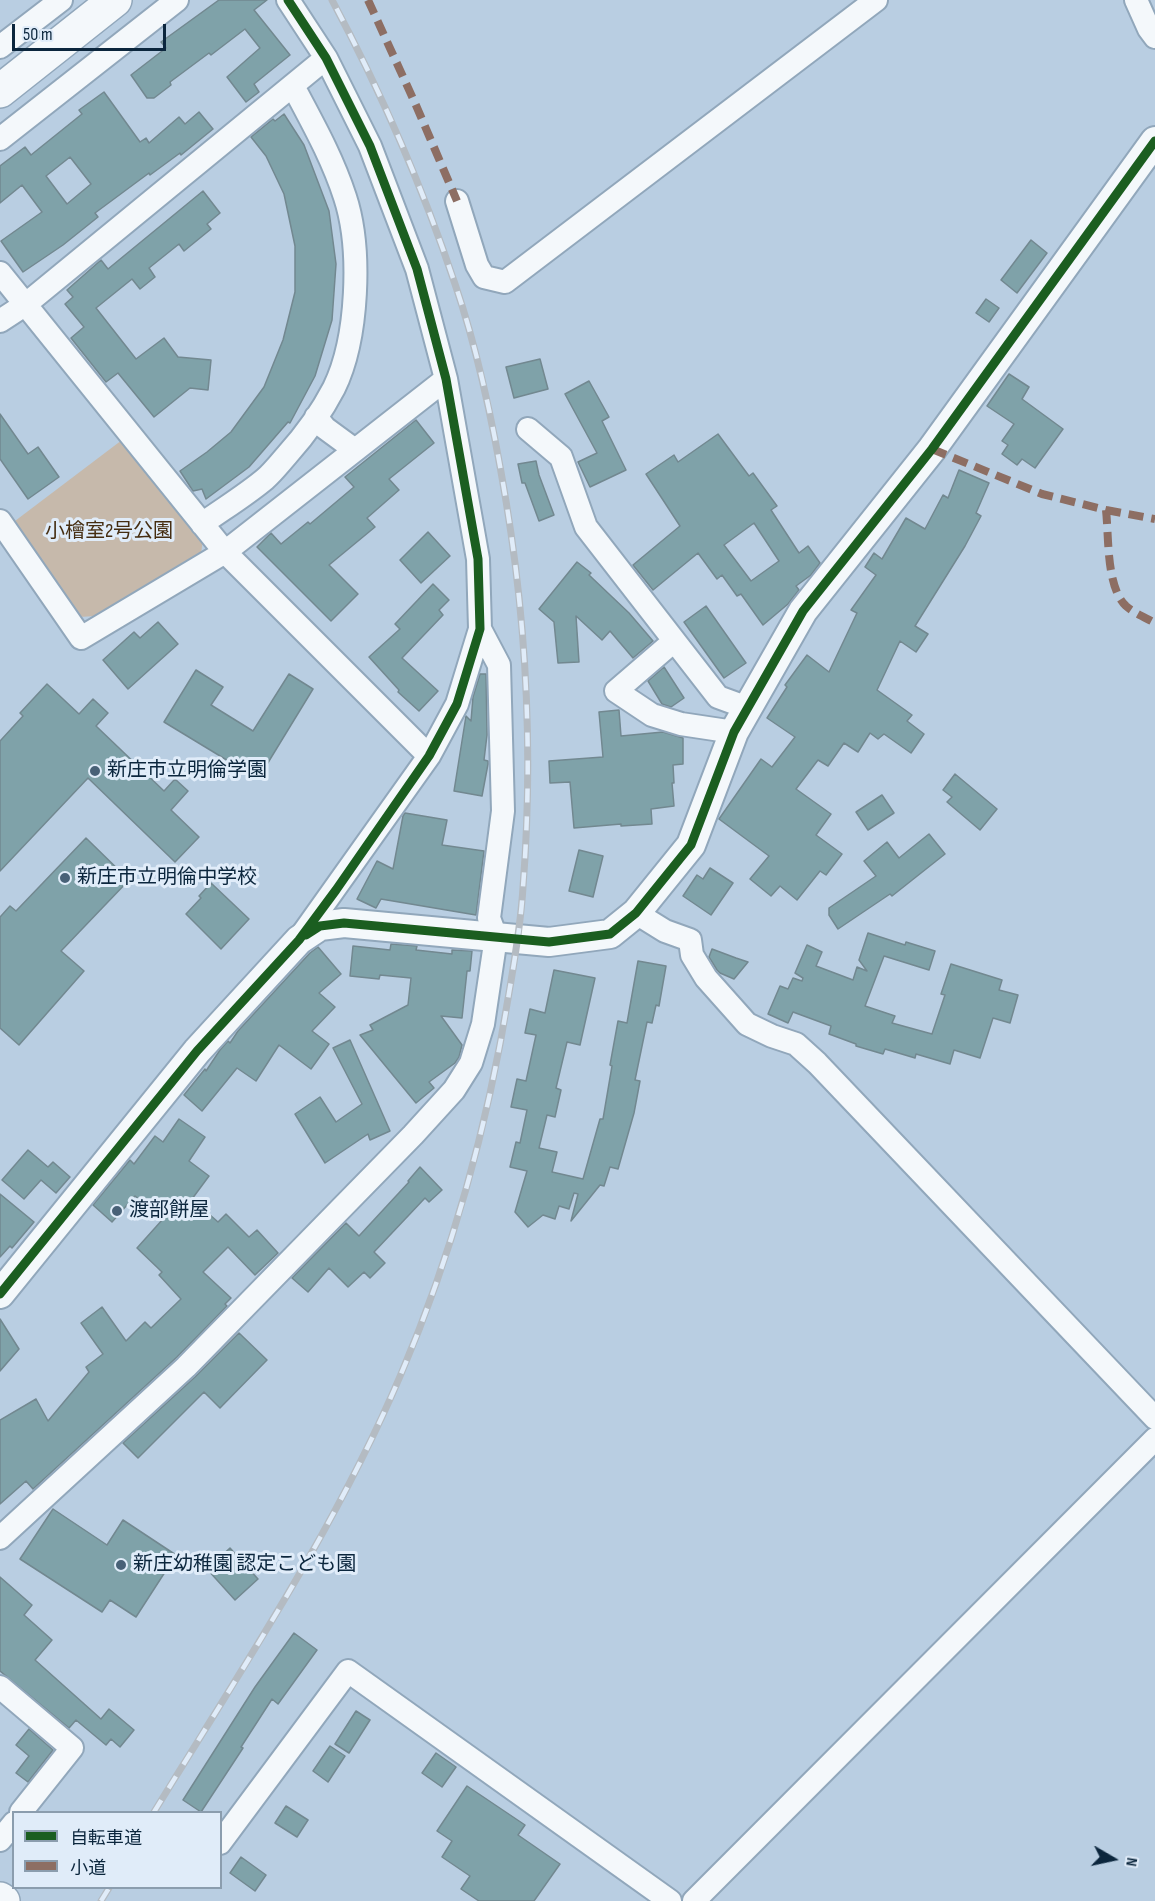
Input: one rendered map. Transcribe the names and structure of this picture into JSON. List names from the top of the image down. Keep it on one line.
{"parks":["小檜室2号公園"],"places":["新庄市立明倫学園","新庄市立明倫中学校","渡部餅屋","新庄幼稚園 認定こども園"],"legend":["自転車道","小道"],"scale_bar":"50 m","north":"right"}
